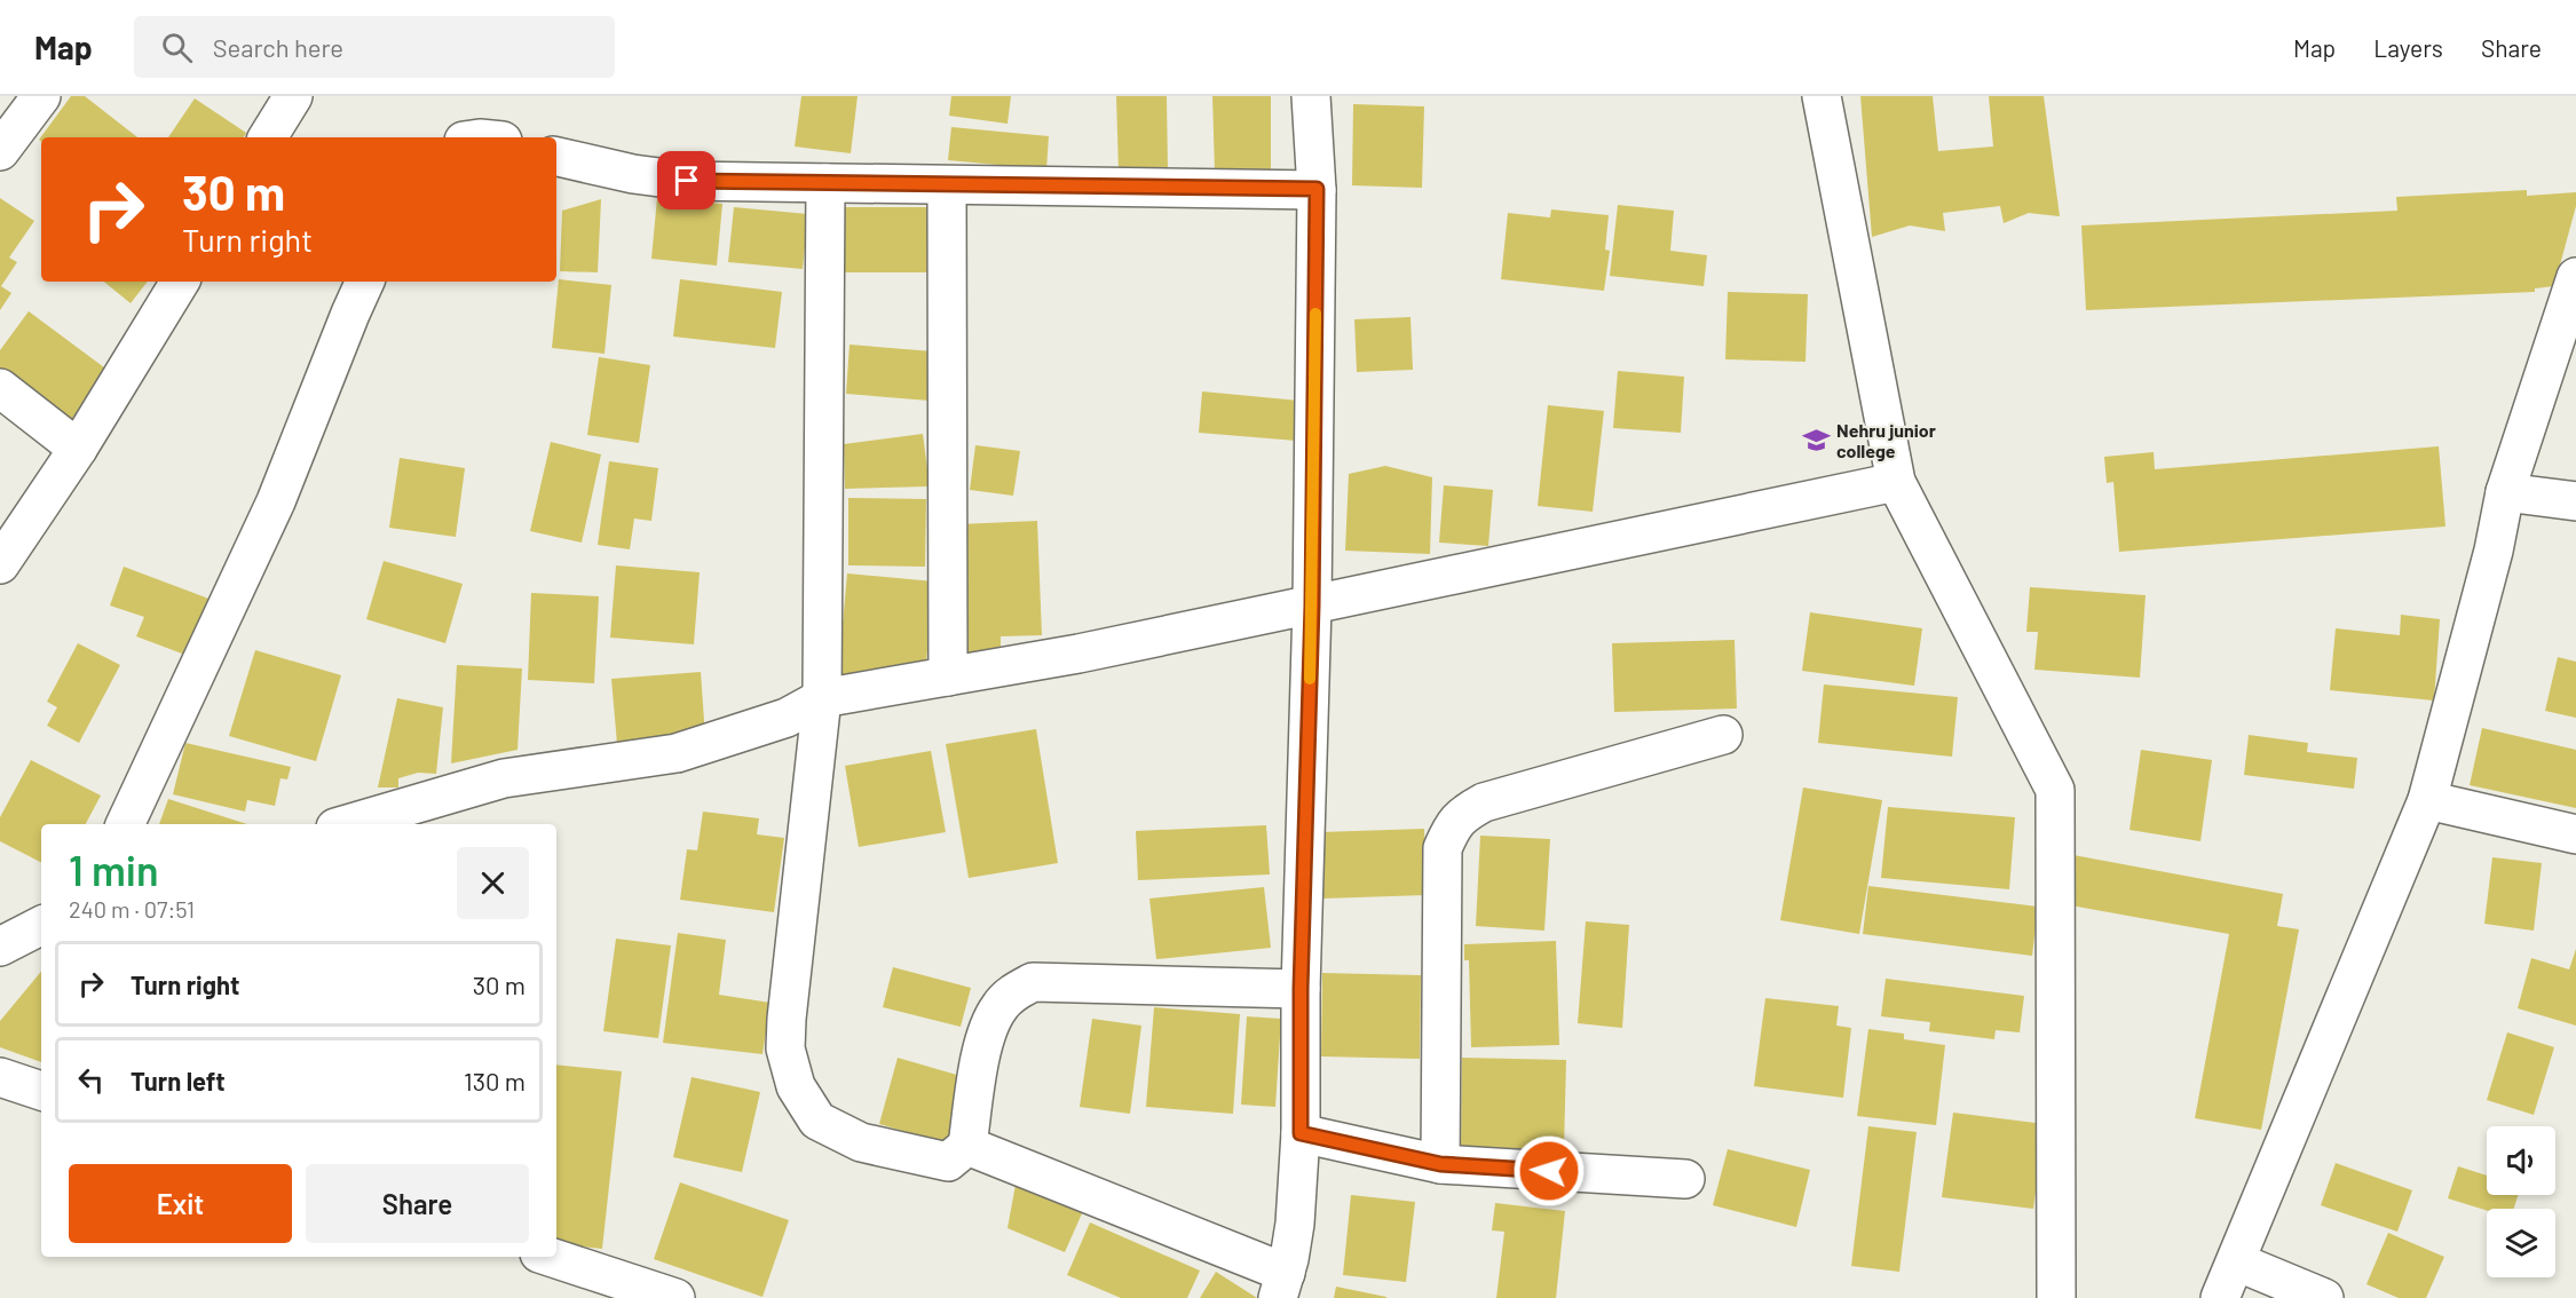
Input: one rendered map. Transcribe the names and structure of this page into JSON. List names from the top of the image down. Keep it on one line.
{"places":{"school or university":["Nehru junior college"]},"page":{"header":"Map","search":"Search here","nav":["Map","Layers","Share"],"turn":["30 m","Turn right"],"heading":["1 min","240 m · 07:51"],"list":[{"name":"Turn right","value":"30 m"},{"name":"Turn left","value":"130 m"}],"buttons":["Exit","Share"]}}
